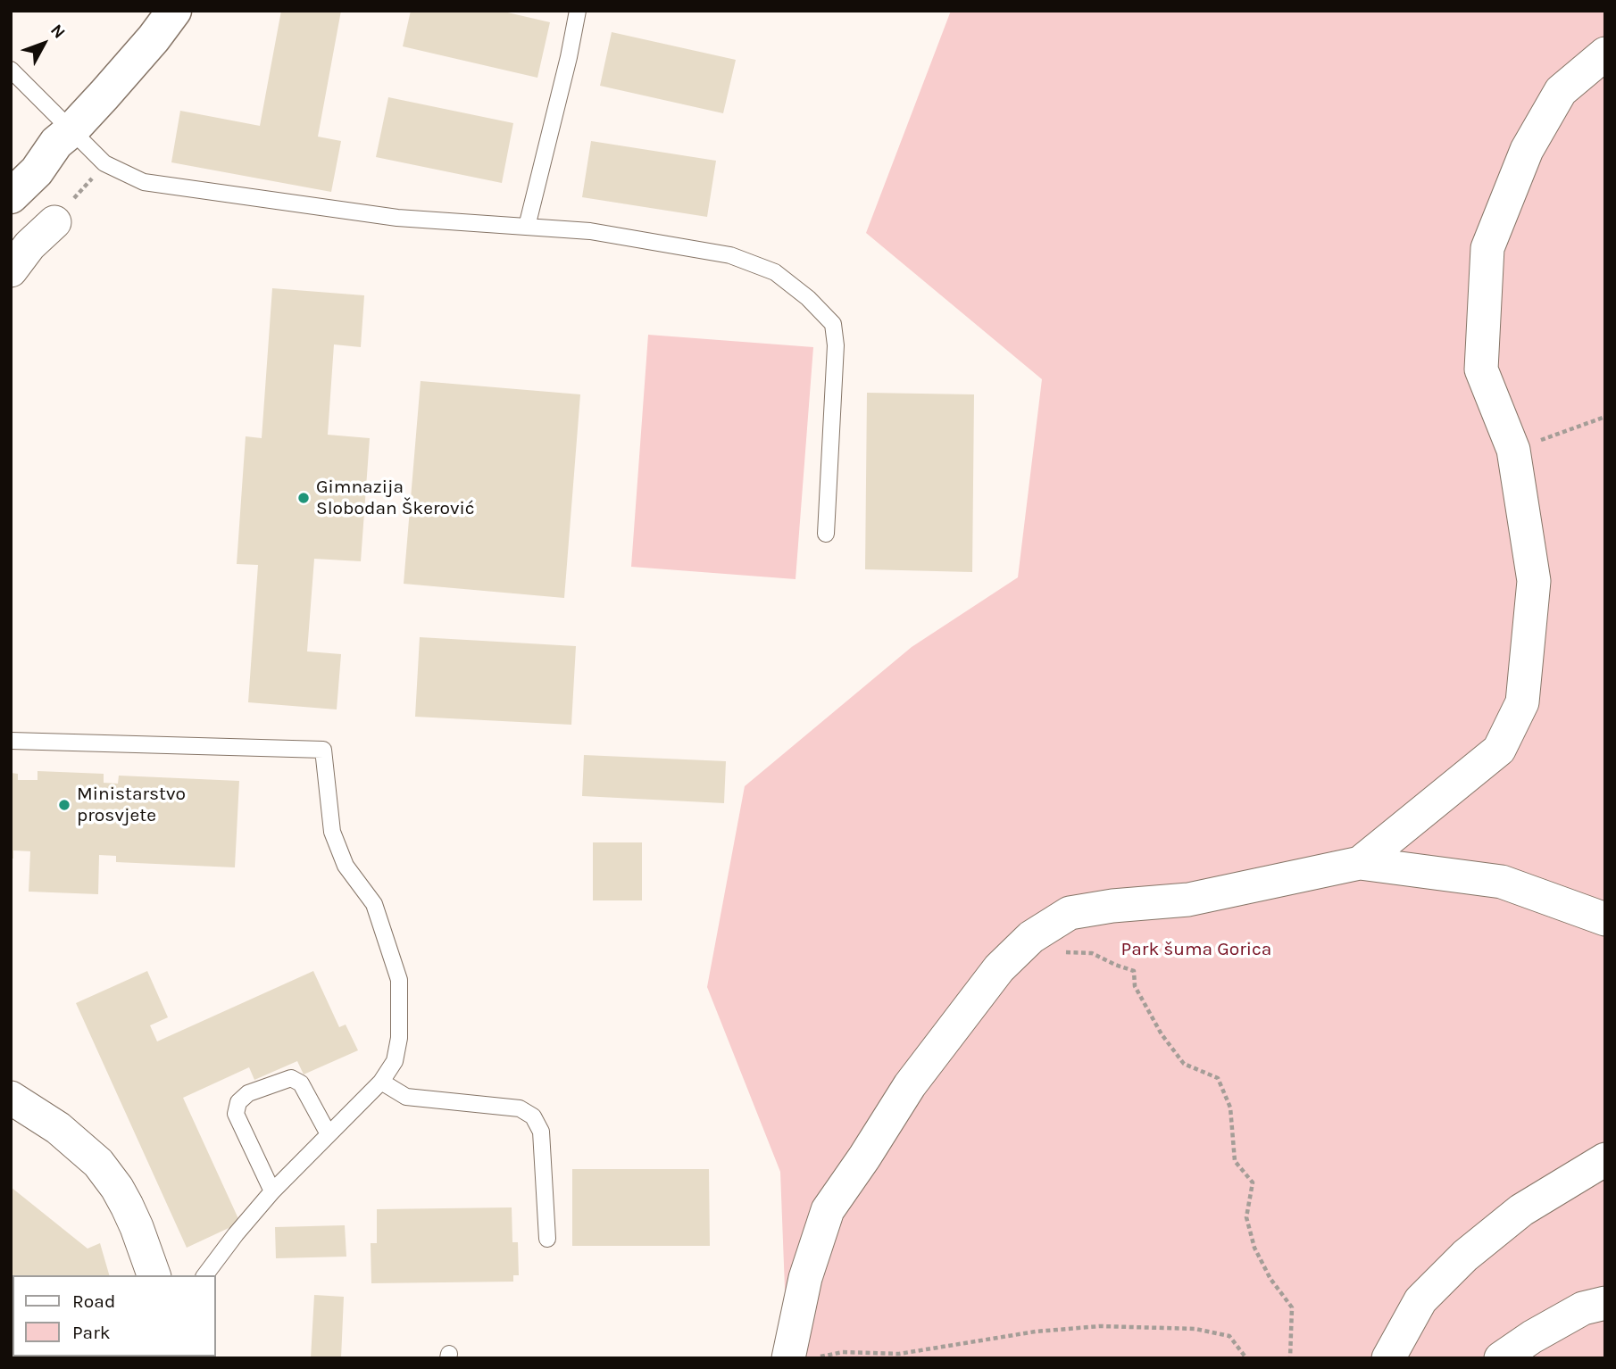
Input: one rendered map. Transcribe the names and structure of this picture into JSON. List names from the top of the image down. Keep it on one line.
{"parks":["Park šuma Gorica"],"places":["Gimnazija Slobodan Škerović","Ministarstvo prosvjete"],"legend":["Road","Park"],"north":"top right"}
